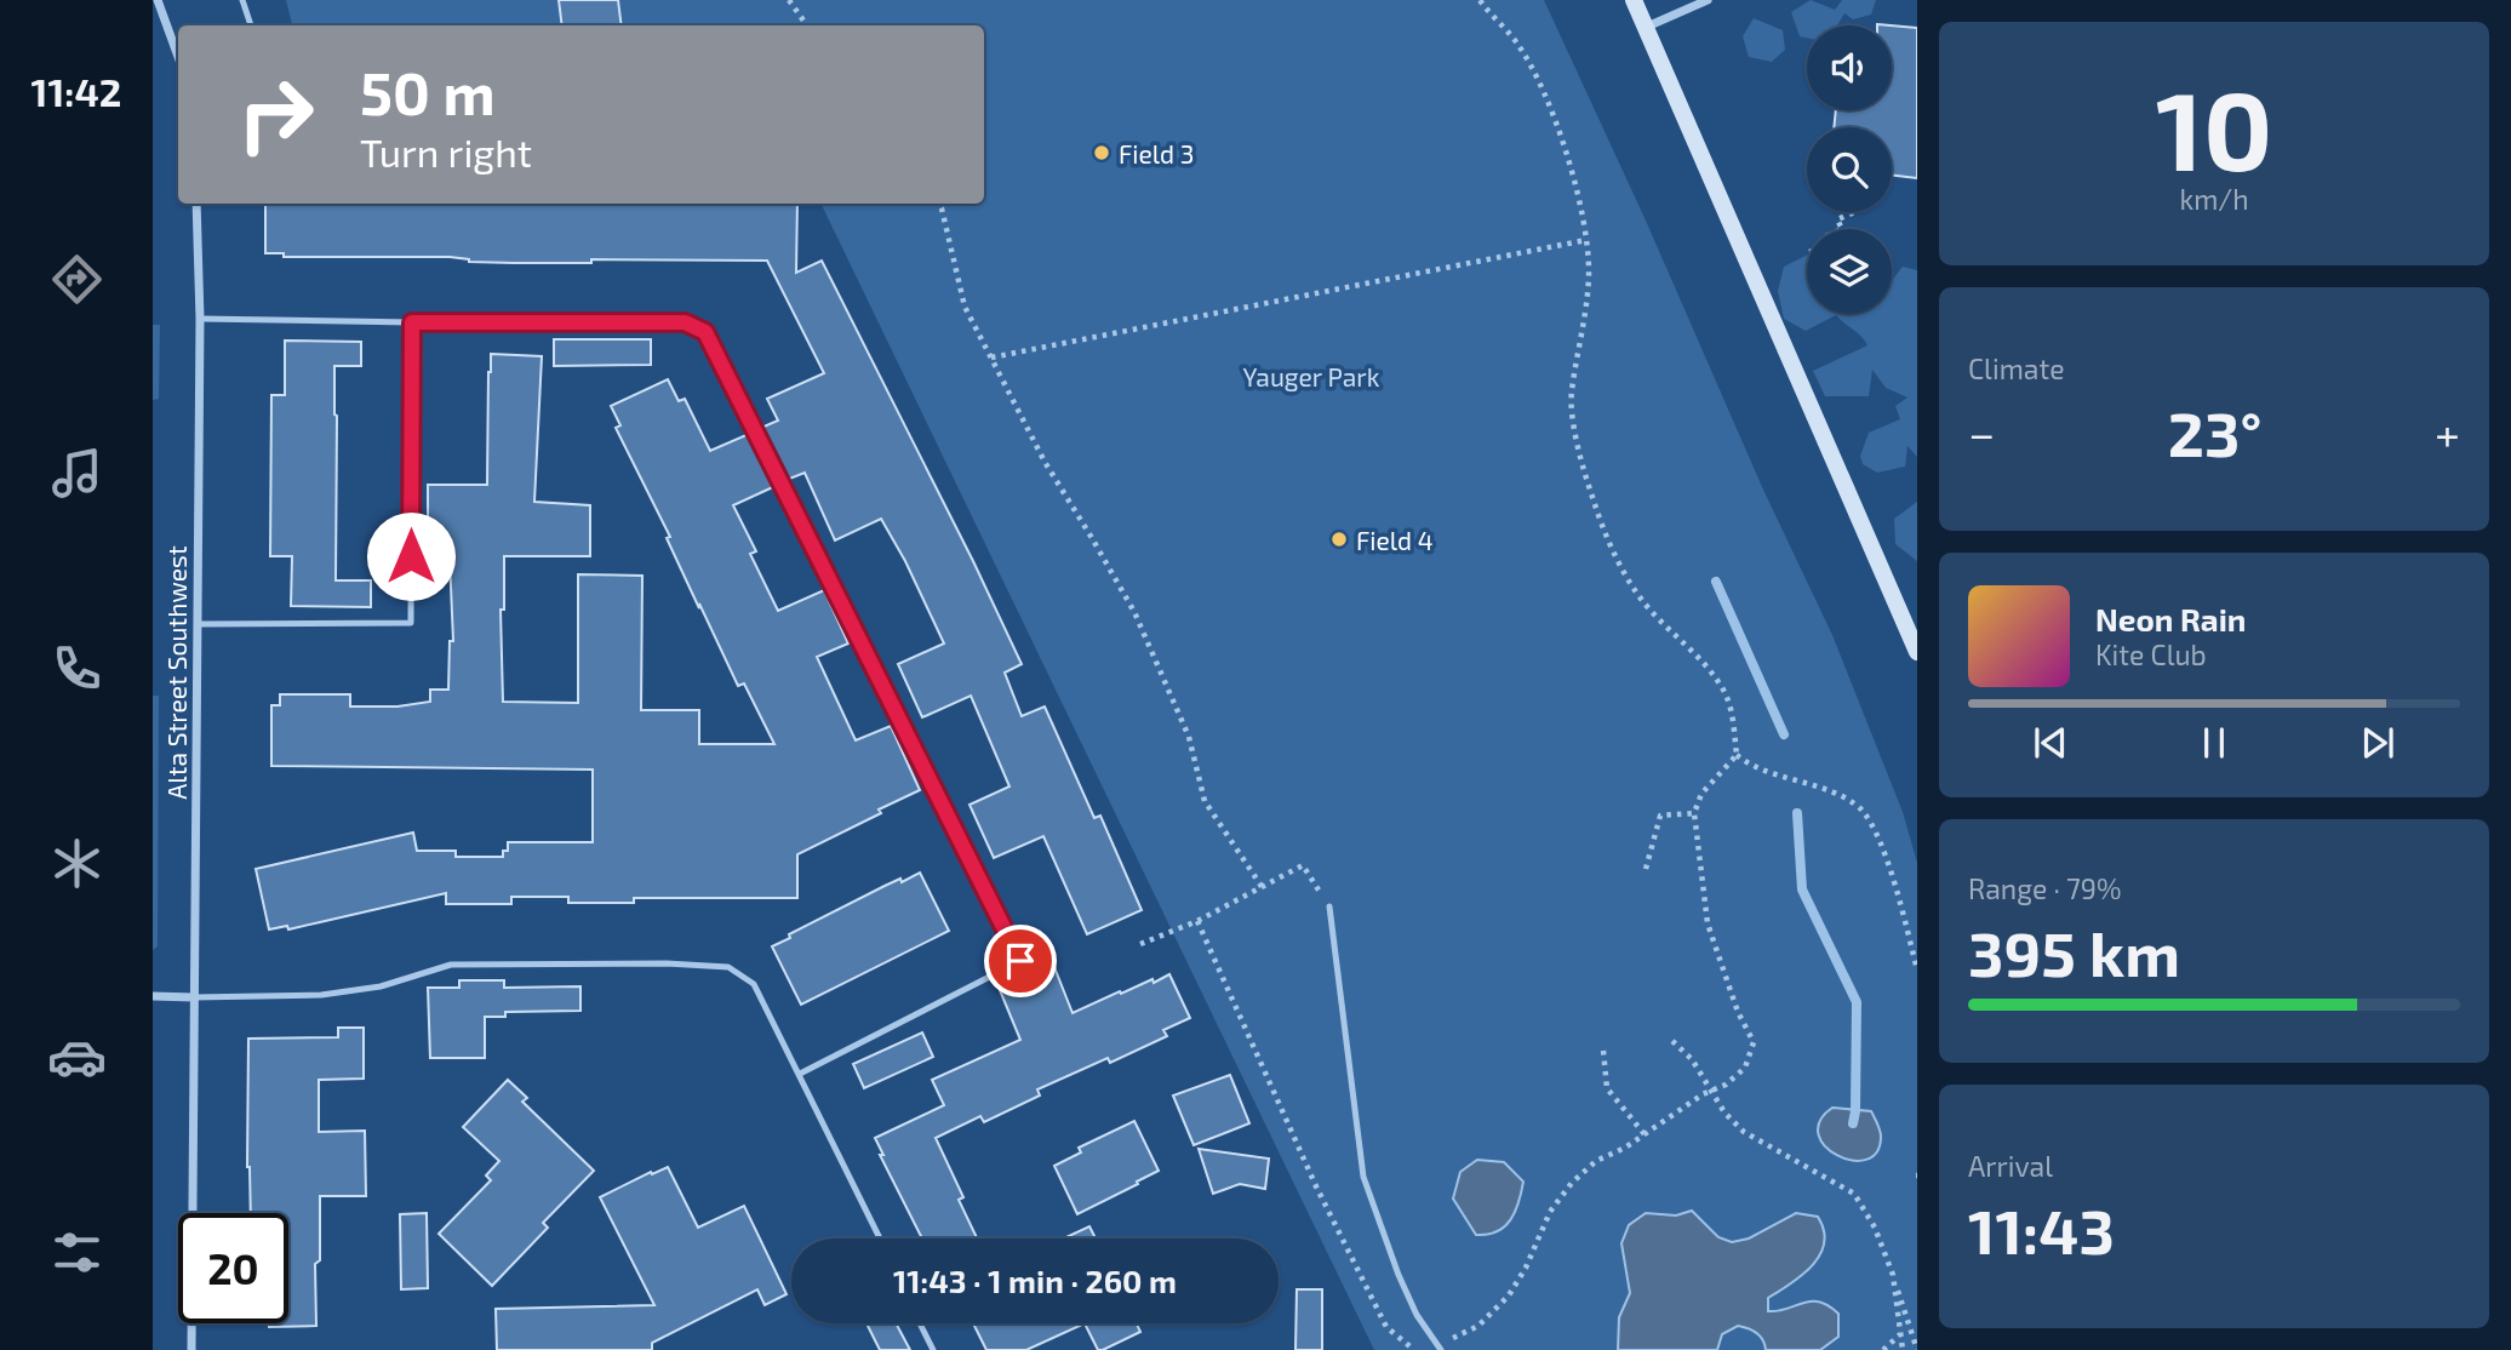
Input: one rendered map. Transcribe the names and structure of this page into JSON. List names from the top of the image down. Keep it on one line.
{"streets":{"street":["Alta Street Southwest"]},"parks":["Yauger Park"],"places":["Field 3","Field 4"],"page":{"tabs":"11:42","tile":[["10","km/h"],"Climate",["Range · 79%","395 km"],["Arrival","11:43"]],"turn":["50 m","Turn right"],"heat":["−","23°","+"],"song":["Neon Rain","Kite Club"],"limit":"20","trip":"11:43 · 1 min · 260 m"}}
